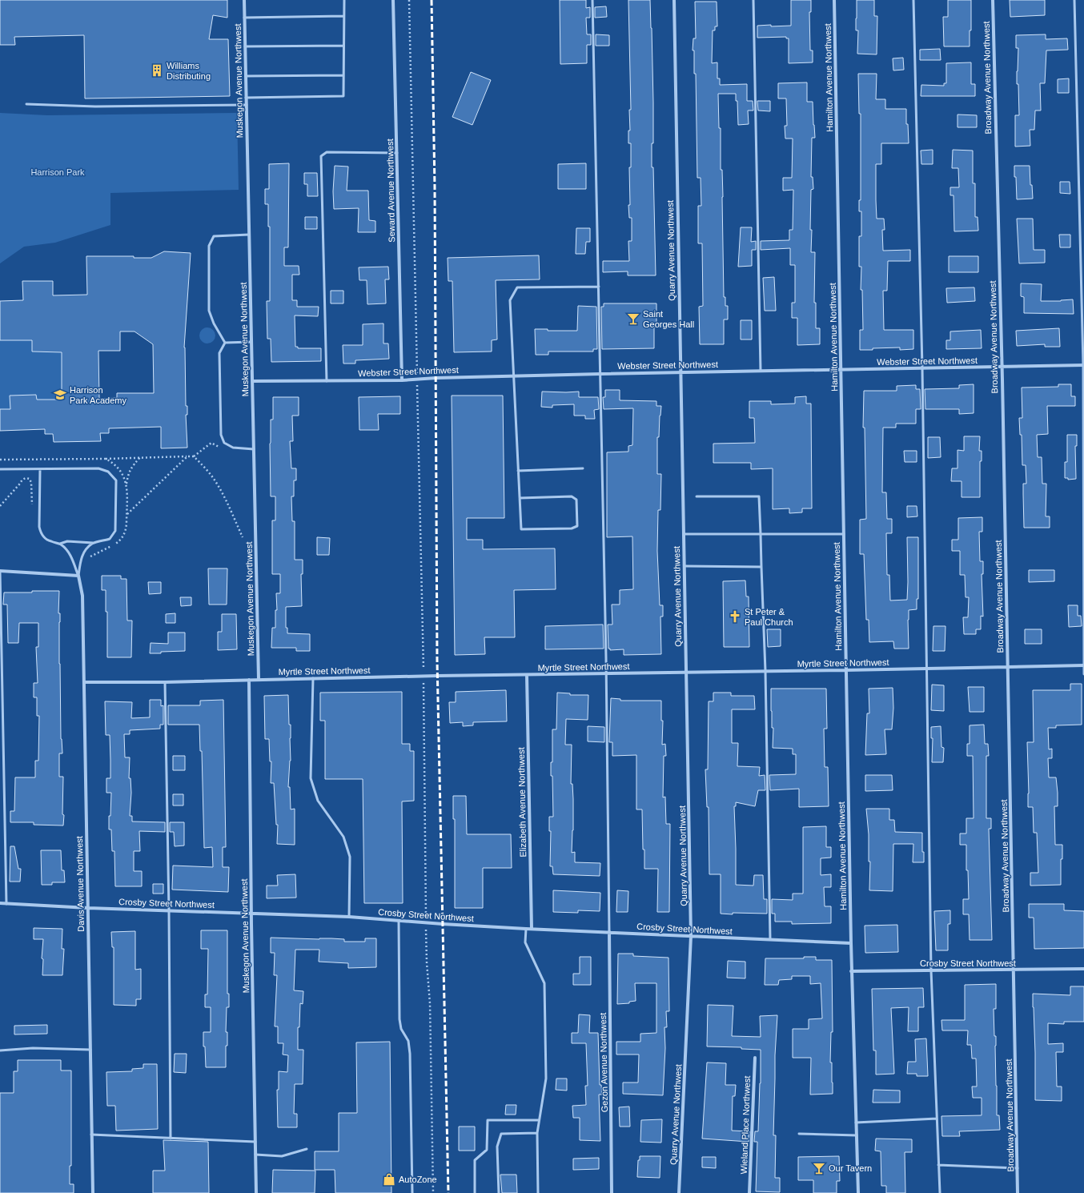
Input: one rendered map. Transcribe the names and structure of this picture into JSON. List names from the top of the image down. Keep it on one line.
{"streets":{"street":["Hamilton Avenue Northwest","Broadway Avenue Northwest","Muskegon Avenue Northwest","Seward Avenue Northwest","Quarry Avenue Northwest","Webster Street Northwest","Myrtle Street Northwest","Elizabeth Avenue Northwest","Davis Avenue Northwest","Crosby Street Northwest","Gezon Avenue Northwest","Wieland Place Northwest"]},"crossings":[["Hamilton Avenue Northwest","Webster Street Northwest"],["Hamilton Avenue Northwest","Myrtle Street Northwest"],["Hamilton Avenue Northwest","Crosby Street Northwest"],["Broadway Avenue Northwest","Webster Street Northwest"],["Broadway Avenue Northwest","Myrtle Street Northwest"],["Broadway Avenue Northwest","Crosby Street Northwest"],["Muskegon Avenue Northwest","Webster Street Northwest"],["Muskegon Avenue Northwest","Myrtle Street Northwest"],["Muskegon Avenue Northwest","Crosby Street Northwest"],["Seward Avenue Northwest","Webster Street Northwest"],["Quarry Avenue Northwest","Webster Street Northwest"],["Quarry Avenue Northwest","Myrtle Street Northwest"],["Quarry Avenue Northwest","Crosby Street Northwest"],["Myrtle Street Northwest","Elizabeth Avenue Northwest"],["Myrtle Street Northwest","Davis Avenue Northwest"],["Elizabeth Avenue Northwest","Crosby Street Northwest"],["Davis Avenue Northwest","Crosby Street Northwest"],["Crosby Street Northwest","Gezon Avenue Northwest"]],"parks":["Harrison Park"],"places":{"building":["Williams Distributing"],"bar":["Saint Georges Hall","Our Tavern"],"school or university":["Harrison Park Academy"],"church":["St Peter & Paul Church"],"shop":["AutoZone"]}}
